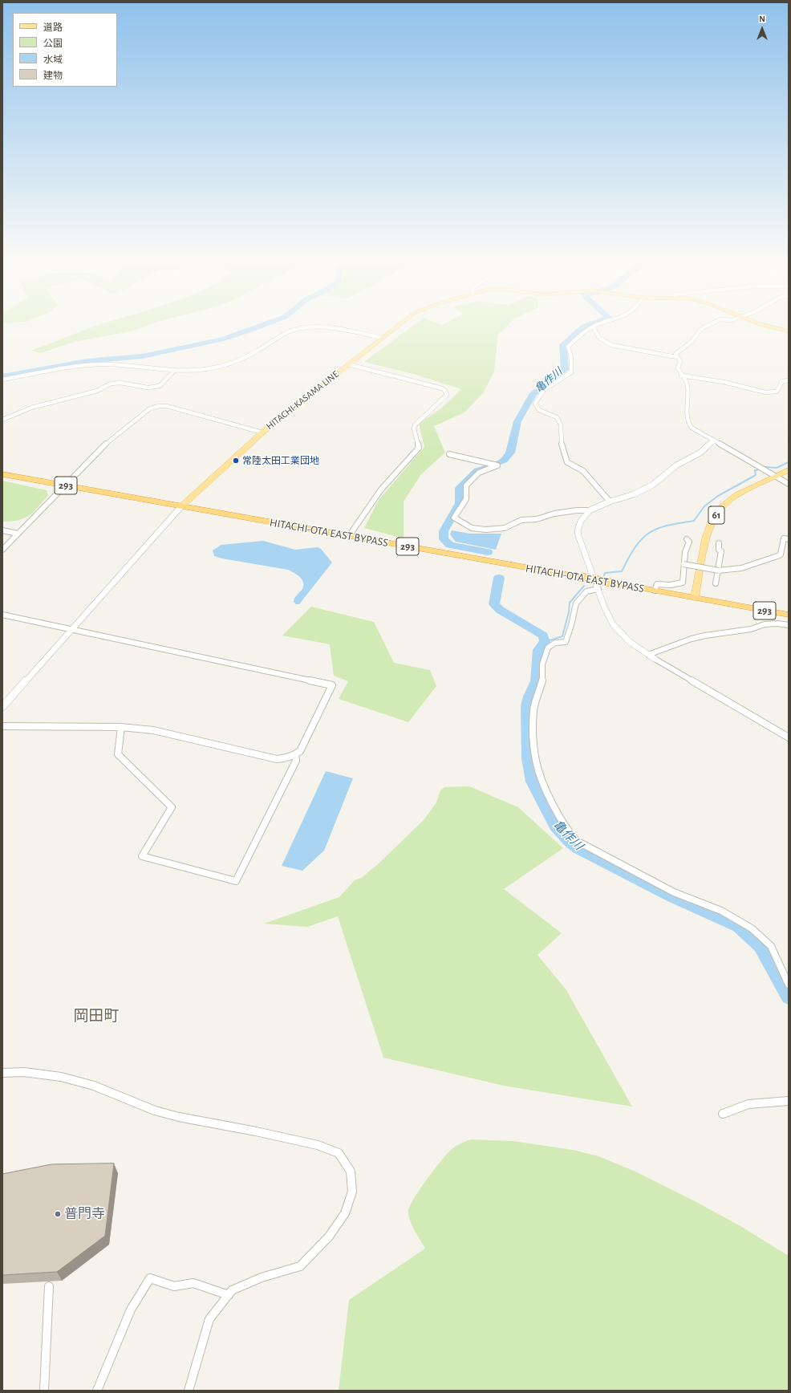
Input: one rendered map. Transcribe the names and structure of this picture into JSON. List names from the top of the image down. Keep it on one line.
{"streets":{"highway":["293","HITACHI-OTA EAST BYPASS"],"main road":["HITACHI-KASAMA LINE","61"]},"crossings":[["HITACHI-KASAMA LINE","HITACHI-OTA EAST BYPASS"],["61","HITACHI-OTA EAST BYPASS"]],"districts":["岡田町"],"water":["亀作川"],"places":["常陸太田工業団地","普門寺"],"legend":["道路","公園","水域","建物"],"north":"top"}
